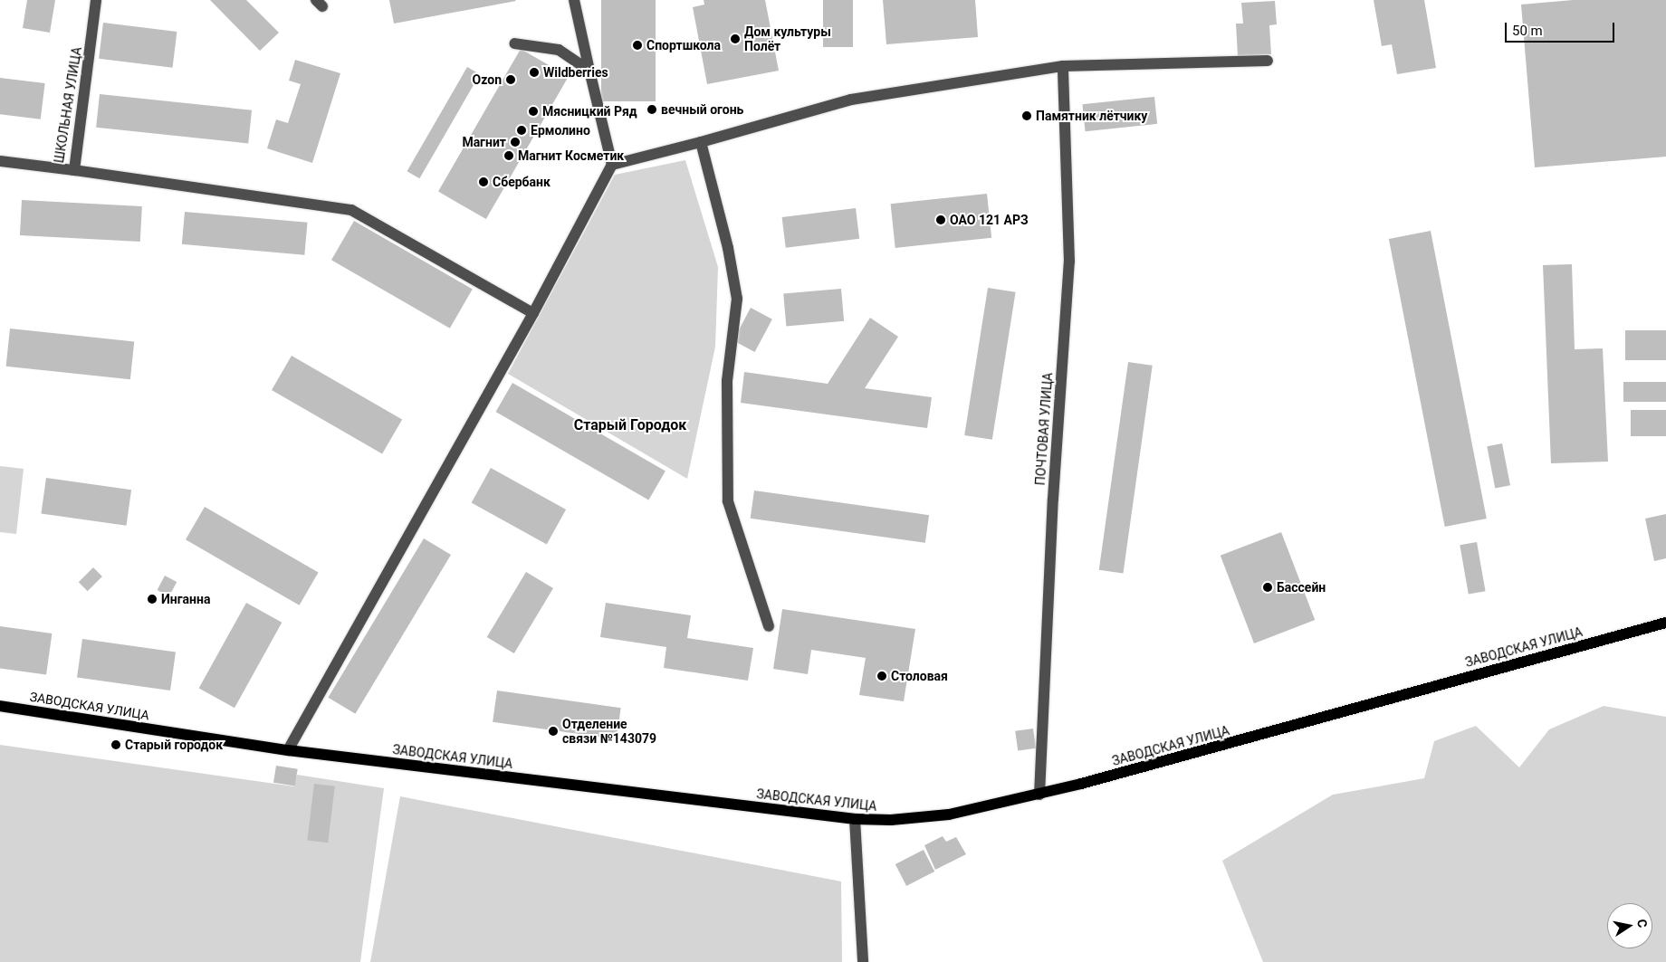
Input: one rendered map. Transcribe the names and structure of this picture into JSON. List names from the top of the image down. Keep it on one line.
{"streets":{"main road":["ЗАВОДСКАЯ УЛИЦА"],"street":["ШКОЛЬНАЯ УЛИЦА","ПОЧТОВАЯ УЛИЦА"]},"crossings":[["ПОЧТОВАЯ УЛИЦА","ЗАВОДСКАЯ УЛИЦА"]],"districts":["Старый Городок"],"places":["Дом культуры Полёт","Спортшкола","Wildberries","Ozon","вечный огонь","Мясницкий Ряд","Памятник лётчику","Ермолино","Магнит","Магнит Косметик","Сбербанк","OAO 121 АРЗ","Бассейн","Инганна","Столовая","Отделение связи №143079","Старый городок"],"scale_bar":"50 m","north":"right"}
